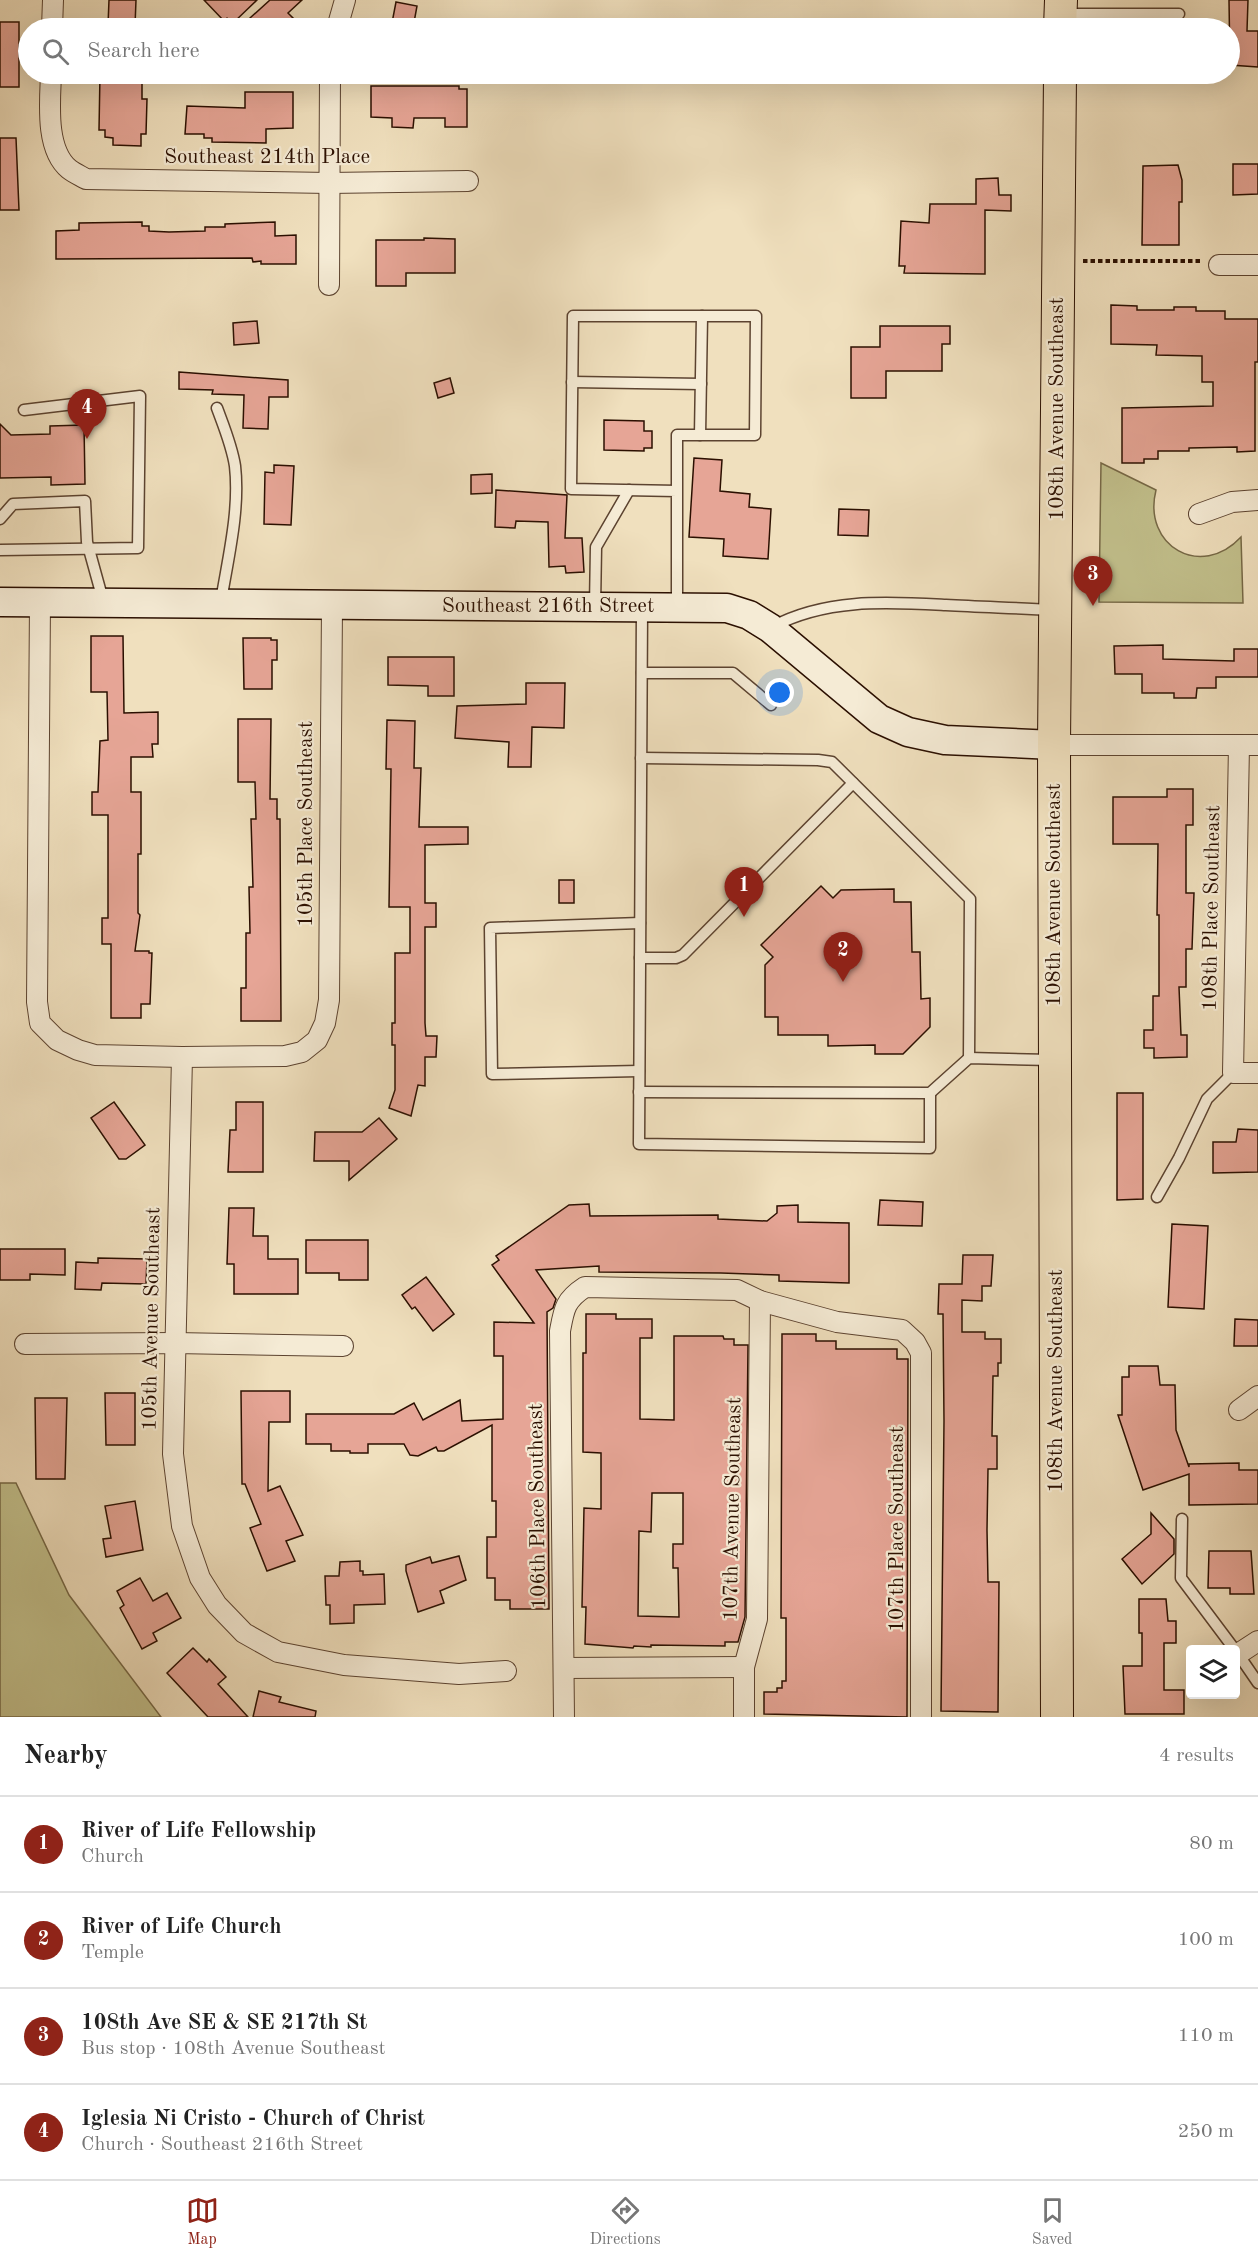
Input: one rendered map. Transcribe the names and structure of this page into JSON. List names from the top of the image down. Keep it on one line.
{"streets":{"main road":["108th Avenue Southeast"],"street":["Southeast 214th Place","Southeast 216th Street","105th Place Southeast","108th Place Southeast","105th Avenue Southeast","106th Place Southeast","107th Avenue Southeast","107th Place Southeast"]},"crossings":[["108th Avenue Southeast","Southeast 216th Street"],["Southeast 216th Street","105th Place Southeast"],["105th Place Southeast","105th Avenue Southeast"],["106th Place Southeast","107th Avenue Southeast"],["106th Place Southeast","107th Place Southeast"],["107th Avenue Southeast","107th Place Southeast"]],"page":{"search":"Search here","pins":["4","3","1","2"],"heading":["Nearby","4 results"],"list":[{"mark":"1","name":"River of Life Fellowship","note":"Church","value":"80 m"},{"mark":"2","name":"River of Life Church","note":"Temple","value":"100 m"},{"mark":"3","name":"108th Ave SE & SE 217th St","note":"Bus stop · 108th Avenue Southeast","value":"110 m"},{"mark":"4","name":"Iglesia Ni Cristo - Church of Christ","note":"Church · Southeast 216th Street","value":"250 m"}],"nav":["Map","Directions","Saved"]}}
